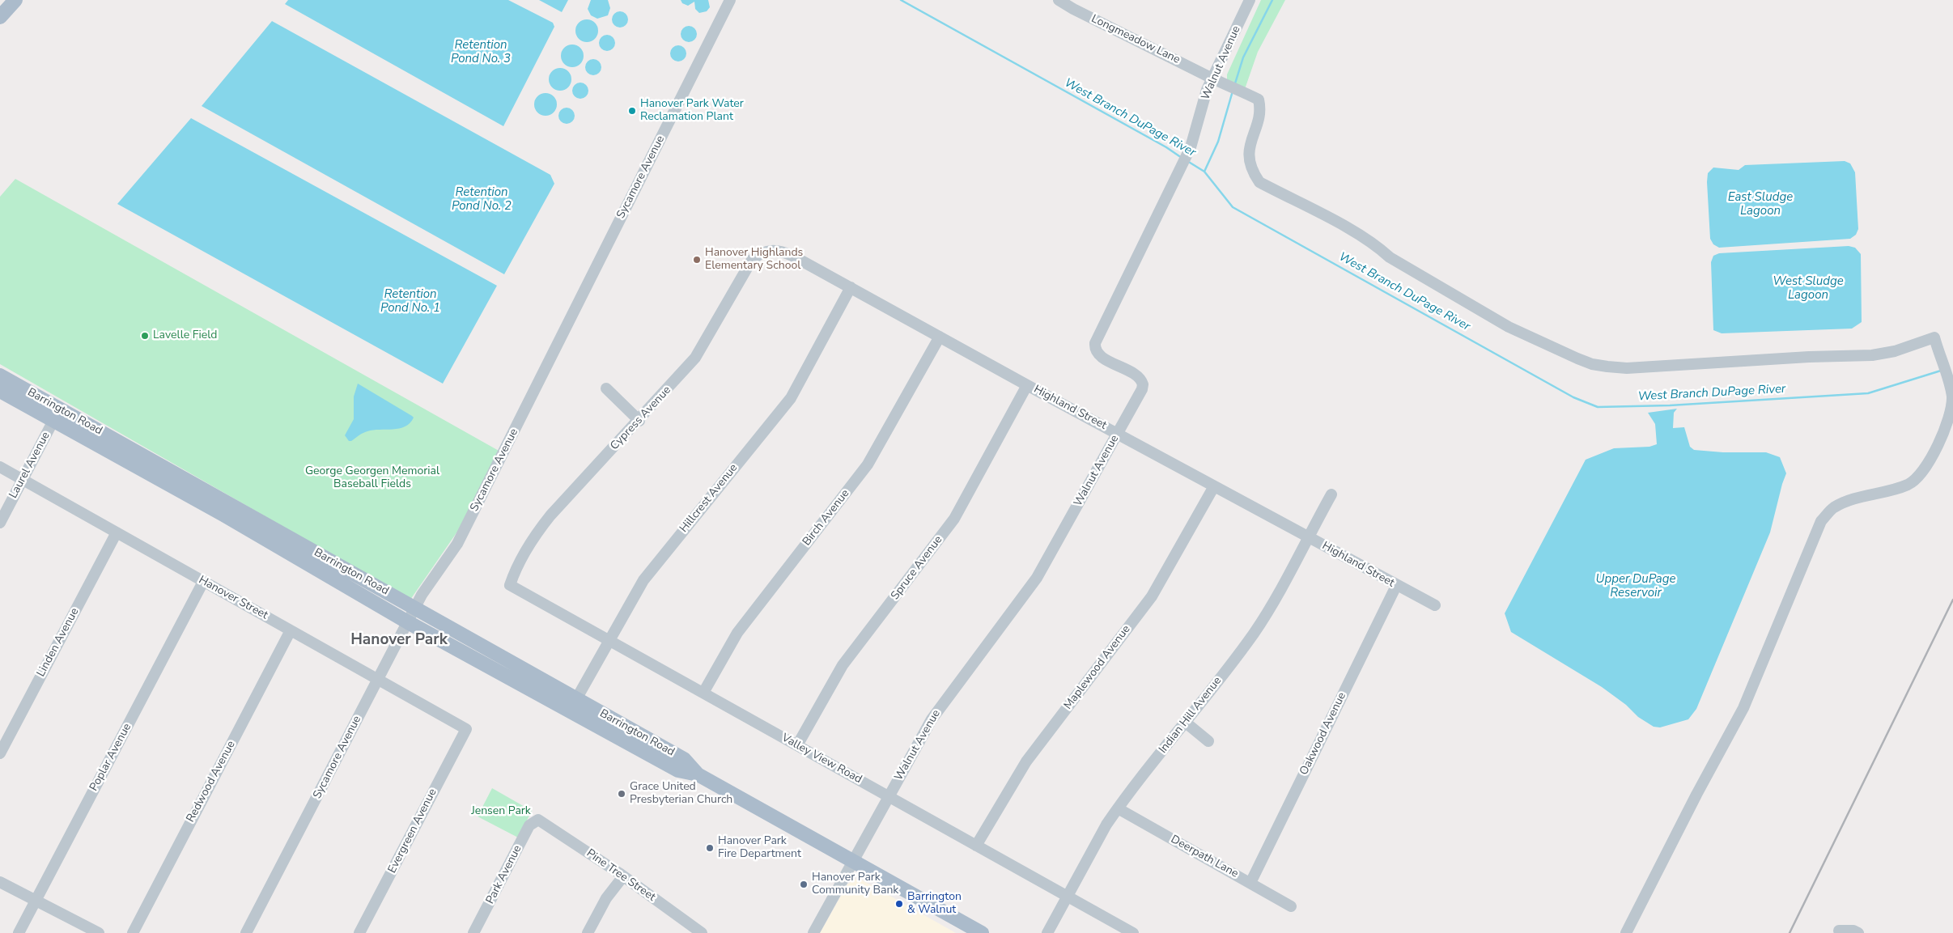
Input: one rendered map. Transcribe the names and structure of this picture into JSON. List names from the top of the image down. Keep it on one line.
{"streets":{"main road":["Barrington Road"],"street":["Longmeadow Lane","Walnut Avenue","Sycamore Avenue","Highland Street","Cypress Avenue","Laurel Avenue","Hillcrest Avenue","Birch Avenue","Spruce Avenue","Hanover Street","Linden Avenue","Maplewood Avenue","Indian Hill Avenue","Oakwood Avenue","Poplar Avenue","Valley View Road","Redwood Avenue","Evergreen Avenue","Deerpath Lane","Park Avenue","Pine Tree Street"]},"crossings":[["Longmeadow Lane","Walnut Avenue"],["Walnut Avenue","Highland Street"],["Walnut Avenue","Barrington Road"],["Walnut Avenue","Valley View Road"],["Sycamore Avenue","Barrington Road"],["Sycamore Avenue","Hanover Street"],["Highland Street","Cypress Avenue"],["Highland Street","Hillcrest Avenue"],["Highland Street","Birch Avenue"],["Highland Street","Spruce Avenue"],["Highland Street","Maplewood Avenue"],["Highland Street","Indian Hill Avenue"],["Highland Street","Oakwood Avenue"],["Barrington Road","Laurel Avenue"],["Barrington Road","Hillcrest Avenue"],["Cypress Avenue","Valley View Road"],["Laurel Avenue","Hanover Street"],["Hillcrest Avenue","Valley View Road"],["Birch Avenue","Valley View Road"],["Spruce Avenue","Valley View Road"],["Hanover Street","Linden Avenue"],["Hanover Street","Poplar Avenue"],["Hanover Street","Redwood Avenue"],["Hanover Street","Evergreen Avenue"],["Maplewood Avenue","Valley View Road"],["Indian Hill Avenue","Valley View Road"],["Indian Hill Avenue","Deerpath Lane"],["Oakwood Avenue","Deerpath Lane"],["Park Avenue","Pine Tree Street"]],"districts":["Hanover Park"],"water":["Retention Pond No. 3","West Branch DuPage River","Retention Pond No. 2","East Sludge Lagoon","West Sludge Lagoon","Retention Pond No. 1","Upper DuPage Reservoir"],"parks":["George Georgen Memorial Baseball Fields","Jensen Park"],"places":["Hanover Park Water Reclamation Plant","Hanover Highlands Elementary School","Lavelle Field","Grace United Presbyterian Church","Hanover Park Fire Department","Hanover Park Community Bank","Barrington & Walnut"]}
